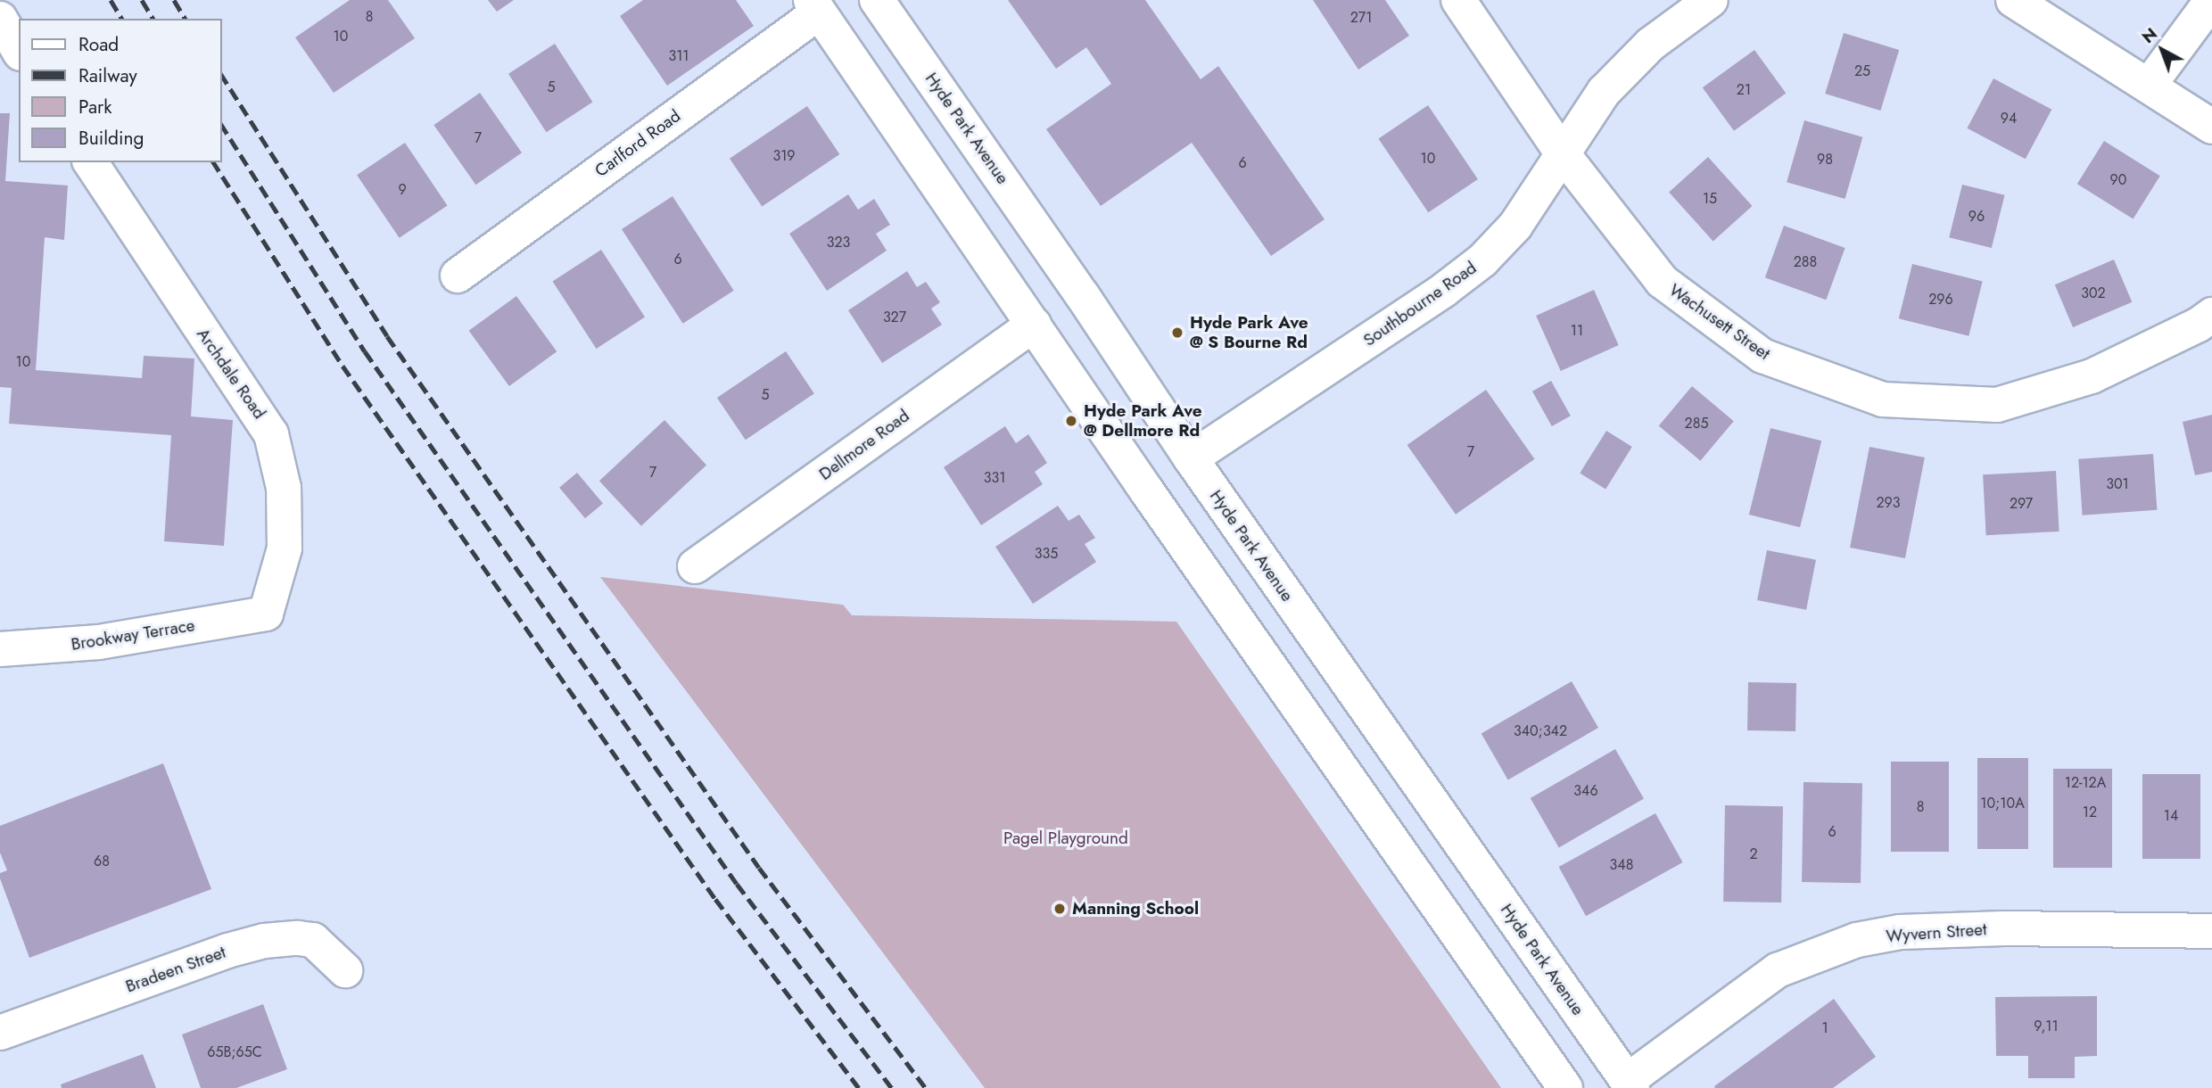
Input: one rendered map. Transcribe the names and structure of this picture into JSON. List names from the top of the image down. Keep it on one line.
{"streets":{"street":["Hyde Park Avenue","Carlford Road","Southbourne Road","Wachusett Street","Archdale Road","Dellmore Road","Brookway Terrace","Wyvern Street","Bradeen Street"]},"crossings":[["Hyde Park Avenue","Southbourne Road"],["Hyde Park Avenue","Wyvern Street"],["Southbourne Road","Wachusett Street"],["Archdale Road","Brookway Terrace"]],"parks":["Pagel Playground"],"places":["Hyde Park Ave @ S Bourne Rd","Hyde Park Ave @ Dellmore Rd","Manning School"],"house_numbers":["8","271","10","311","25","5","21","94","7","319","10","98","6","90","9","15","96","323","6","288","302","296","327","11","10","5","285","7","7","331","301","293","297","335","340;342","12-12A","346","10;10A","8","12","14","6","2","68","348","9,11","1","65B;65C"],"legend":["Road","Railway","Park","Building"],"north":"top left"}
